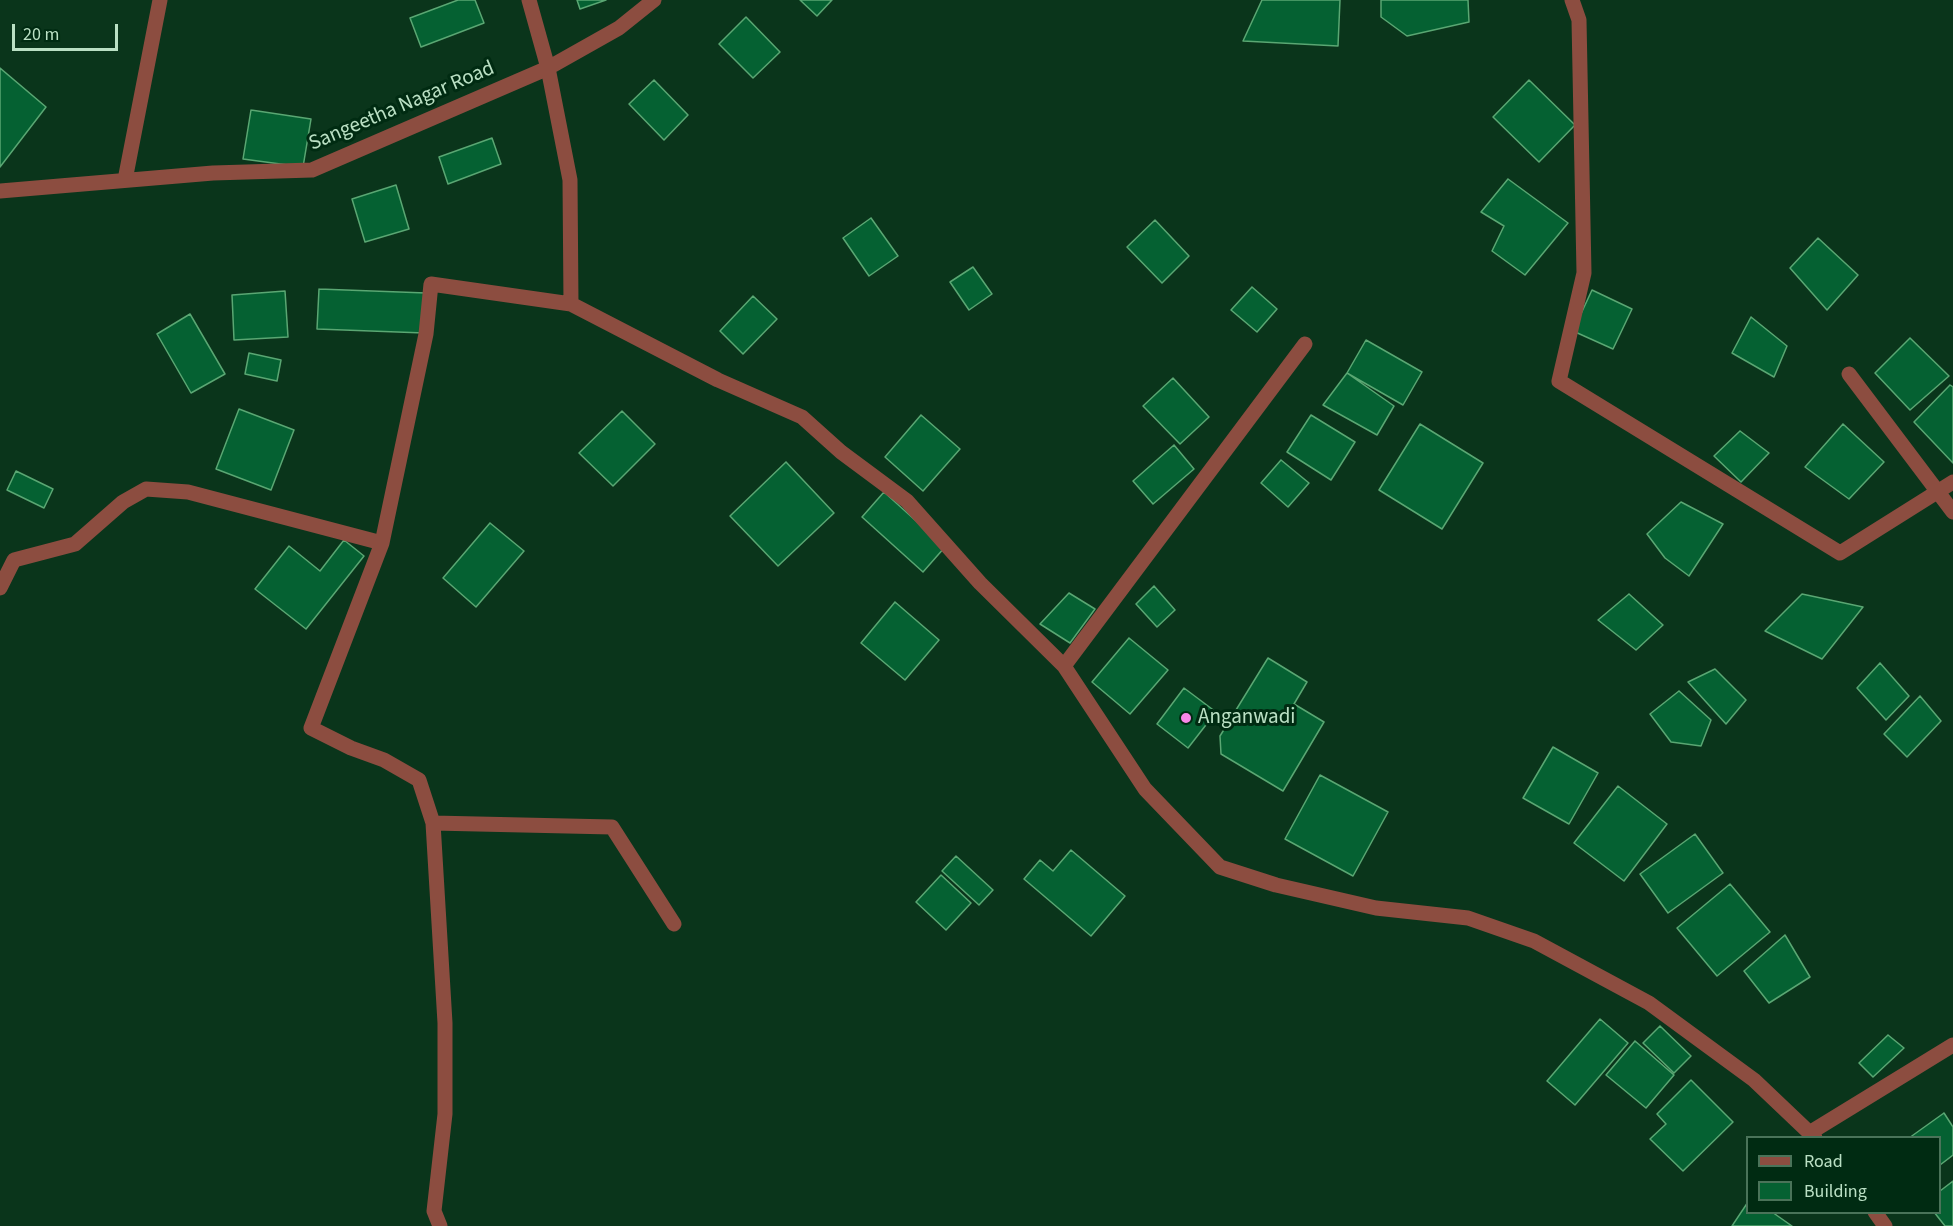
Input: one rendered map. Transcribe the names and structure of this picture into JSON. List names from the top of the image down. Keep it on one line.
{"streets":{"street":["Sangeetha Nagar Road"]},"places":["Anganwadi"],"legend":["Road","Building"],"scale_bar":"20 m"}
